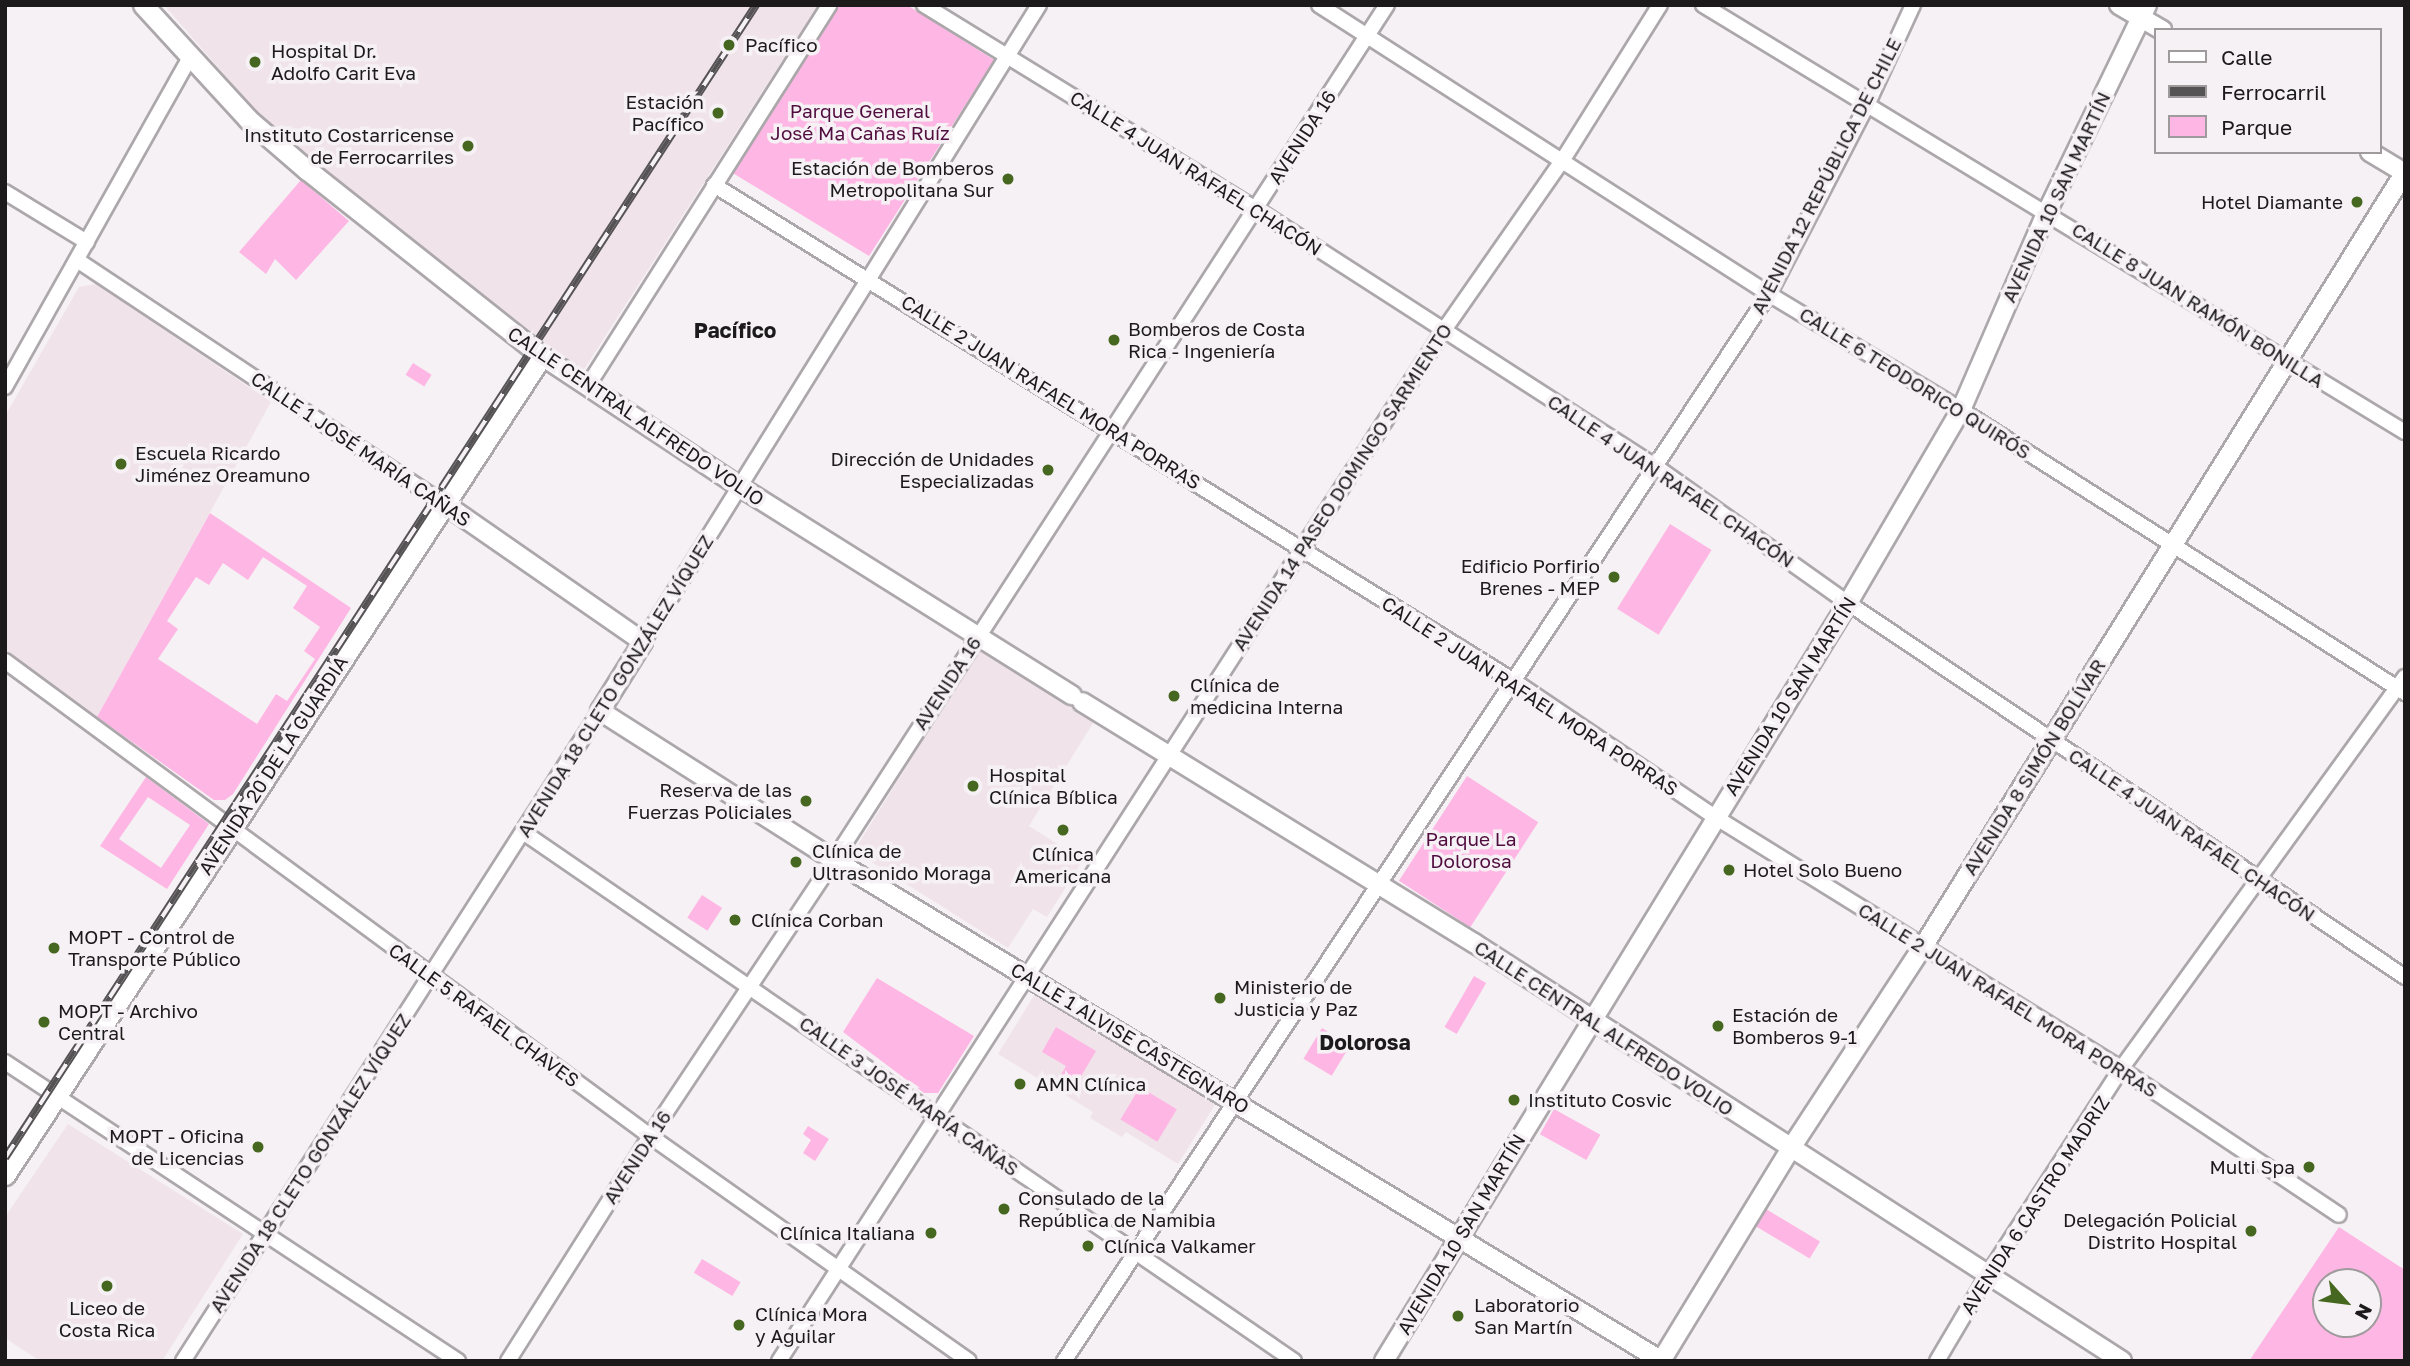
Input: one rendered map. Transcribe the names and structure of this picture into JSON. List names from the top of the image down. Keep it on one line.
{"streets":{"main road":["CALLE CENTRAL ALFREDO VOLIO","AVENIDA 20 DE LA GUARDIA"],"street":["AVENIDA 16","CALLE 4 JUAN RAFAEL CHACÓN","AVENIDA 12 REPÚBLICA DE CHILE","AVENIDA 10 SAN MARTÍN","CALLE 8 JUAN RAMÓN BONILLA","CALLE 6 TEODORICO QUIRÓS","CALLE 2 JUAN RAFAEL MORA PORRAS","CALLE 1 JOSÉ MARÍA CAÑAS","AVENIDA 14 PASEO DOMINGO SARMIENTO","AVENIDA 18 CLETO GONZÁLEZ VÍQUEZ","AVENIDA 8 SIMÓN BOLÍVAR","CALLE 5 RAFAEL CHAVES","CALLE 1 ALVISE CASTEGNARO","CALLE 3 JOSÉ MARÍA CAÑAS","AVENIDA 6 CASTRO MADRIZ"]},"crossings":[["AVENIDA 16","CALLE 4 JUAN RAFAEL CHACÓN"],["AVENIDA 16","CALLE 6 TEODORICO QUIRÓS"],["AVENIDA 16","CALLE 2 JUAN RAFAEL MORA PORRAS"],["AVENIDA 16","CALLE CENTRAL ALFREDO VOLIO"],["AVENIDA 16","CALLE 5 RAFAEL CHAVES"],["AVENIDA 16","CALLE 1 ALVISE CASTEGNARO"],["AVENIDA 16","CALLE 3 JOSÉ MARÍA CAÑAS"],["CALLE 4 JUAN RAFAEL CHACÓN","AVENIDA 12 REPÚBLICA DE CHILE"],["CALLE 4 JUAN RAFAEL CHACÓN","AVENIDA 10 SAN MARTÍN"],["CALLE 4 JUAN RAFAEL CHACÓN","AVENIDA 14 PASEO DOMINGO SARMIENTO"],["CALLE 4 JUAN RAFAEL CHACÓN","AVENIDA 18 CLETO GONZÁLEZ VÍQUEZ"],["CALLE 4 JUAN RAFAEL CHACÓN","AVENIDA 8 SIMÓN BOLÍVAR"],["CALLE 4 JUAN RAFAEL CHACÓN","AVENIDA 6 CASTRO MADRIZ"],["AVENIDA 12 REPÚBLICA DE CHILE","CALLE 8 JUAN RAMÓN BONILLA"],["AVENIDA 12 REPÚBLICA DE CHILE","CALLE 6 TEODORICO QUIRÓS"],["AVENIDA 12 REPÚBLICA DE CHILE","CALLE 2 JUAN RAFAEL MORA PORRAS"],["AVENIDA 12 REPÚBLICA DE CHILE","CALLE CENTRAL ALFREDO VOLIO"],["AVENIDA 12 REPÚBLICA DE CHILE","CALLE 1 ALVISE CASTEGNARO"],["AVENIDA 12 REPÚBLICA DE CHILE","CALLE 3 JOSÉ MARÍA CAÑAS"],["AVENIDA 10 SAN MARTÍN","CALLE 8 JUAN RAMÓN BONILLA"],["AVENIDA 10 SAN MARTÍN","CALLE 6 TEODORICO QUIRÓS"],["AVENIDA 10 SAN MARTÍN","CALLE 2 JUAN RAFAEL MORA PORRAS"],["AVENIDA 10 SAN MARTÍN","CALLE CENTRAL ALFREDO VOLIO"],["AVENIDA 10 SAN MARTÍN","CALLE 1 ALVISE CASTEGNARO"],["CALLE 8 JUAN RAMÓN BONILLA","AVENIDA 8 SIMÓN BOLÍVAR"],["CALLE 6 TEODORICO QUIRÓS","AVENIDA 14 PASEO DOMINGO SARMIENTO"],["CALLE 6 TEODORICO QUIRÓS","AVENIDA 8 SIMÓN BOLÍVAR"],["CALLE 6 TEODORICO QUIRÓS","AVENIDA 6 CASTRO MADRIZ"],["CALLE 2 JUAN RAFAEL MORA PORRAS","AVENIDA 14 PASEO DOMINGO SARMIENTO"],["CALLE 2 JUAN RAFAEL MORA PORRAS","AVENIDA 18 CLETO GONZÁLEZ VÍQUEZ"],["CALLE 2 JUAN RAFAEL MORA PORRAS","AVENIDA 8 SIMÓN BOLÍVAR"],["CALLE 2 JUAN RAFAEL MORA PORRAS","AVENIDA 6 CASTRO MADRIZ"],["CALLE CENTRAL ALFREDO VOLIO","AVENIDA 14 PASEO DOMINGO SARMIENTO"],["CALLE CENTRAL ALFREDO VOLIO","AVENIDA 18 CLETO GONZÁLEZ VÍQUEZ"],["CALLE CENTRAL ALFREDO VOLIO","AVENIDA 20 DE LA GUARDIA"],["CALLE CENTRAL ALFREDO VOLIO","AVENIDA 8 SIMÓN BOLÍVAR"],["CALLE CENTRAL ALFREDO VOLIO","AVENIDA 6 CASTRO MADRIZ"],["CALLE 1 JOSÉ MARÍA CAÑAS","AVENIDA 18 CLETO GONZÁLEZ VÍQUEZ"],["CALLE 1 JOSÉ MARÍA CAÑAS","AVENIDA 20 DE LA GUARDIA"],["AVENIDA 14 PASEO DOMINGO SARMIENTO","CALLE 5 RAFAEL CHAVES"],["AVENIDA 14 PASEO DOMINGO SARMIENTO","CALLE 1 ALVISE CASTEGNARO"],["AVENIDA 14 PASEO DOMINGO SARMIENTO","CALLE 3 JOSÉ MARÍA CAÑAS"],["AVENIDA 18 CLETO GONZÁLEZ VÍQUEZ","CALLE 5 RAFAEL CHAVES"],["AVENIDA 18 CLETO GONZÁLEZ VÍQUEZ","CALLE 1 ALVISE CASTEGNARO"],["AVENIDA 18 CLETO GONZÁLEZ VÍQUEZ","CALLE 3 JOSÉ MARÍA CAÑAS"],["AVENIDA 20 DE LA GUARDIA","CALLE 5 RAFAEL CHAVES"],["AVENIDA 8 SIMÓN BOLÍVAR","CALLE 1 ALVISE CASTEGNARO"]],"districts":["Pacífico","Dolorosa"],"parks":["Parque General José Mª Cañas Ruíz","Parque La Dolorosa"],"places":["Pacífico","Hospital Dr. Adolfo Carit Eva","Estación Pacífico","Instituto Costarricense de Ferrocarriles","Estación de Bomberos Metropolitana Sur","Hotel Diamante","Bomberos de Costa Rica - Ingeniería","Escuela Ricardo Jiménez Oreamuno","Dirección de Unidades Especializadas","Edificio Porfirio Brenes - MEP","Clínica de medicina Interna","Hospital Clínica Bíblica","Reserva de las Fuerzas Policiales","Clínica Americana","Clínica de Ultrasonido Moraga","Hotel Solo Bueno","Clínica Corban","MOPT - Control de Transporte Público","Ministerio de Justicia y Paz","MOPT - Archivo Central","Estación de Bomberos 9-1","AMN Clínica","Instituto Cosvic","MOPT - Oficina de Licencias","Multi Spa","Consulado de la República de Namibia","Delegación Policial Distrito Hospital","Clínica Italiana","Clínica Valkamer","Liceo de Costa Rica","Laboratorio San Martín","Clínica Mora y Aguilar"],"legend":["Calle","Ferrocarril","Parque"],"north":"bottom right"}
